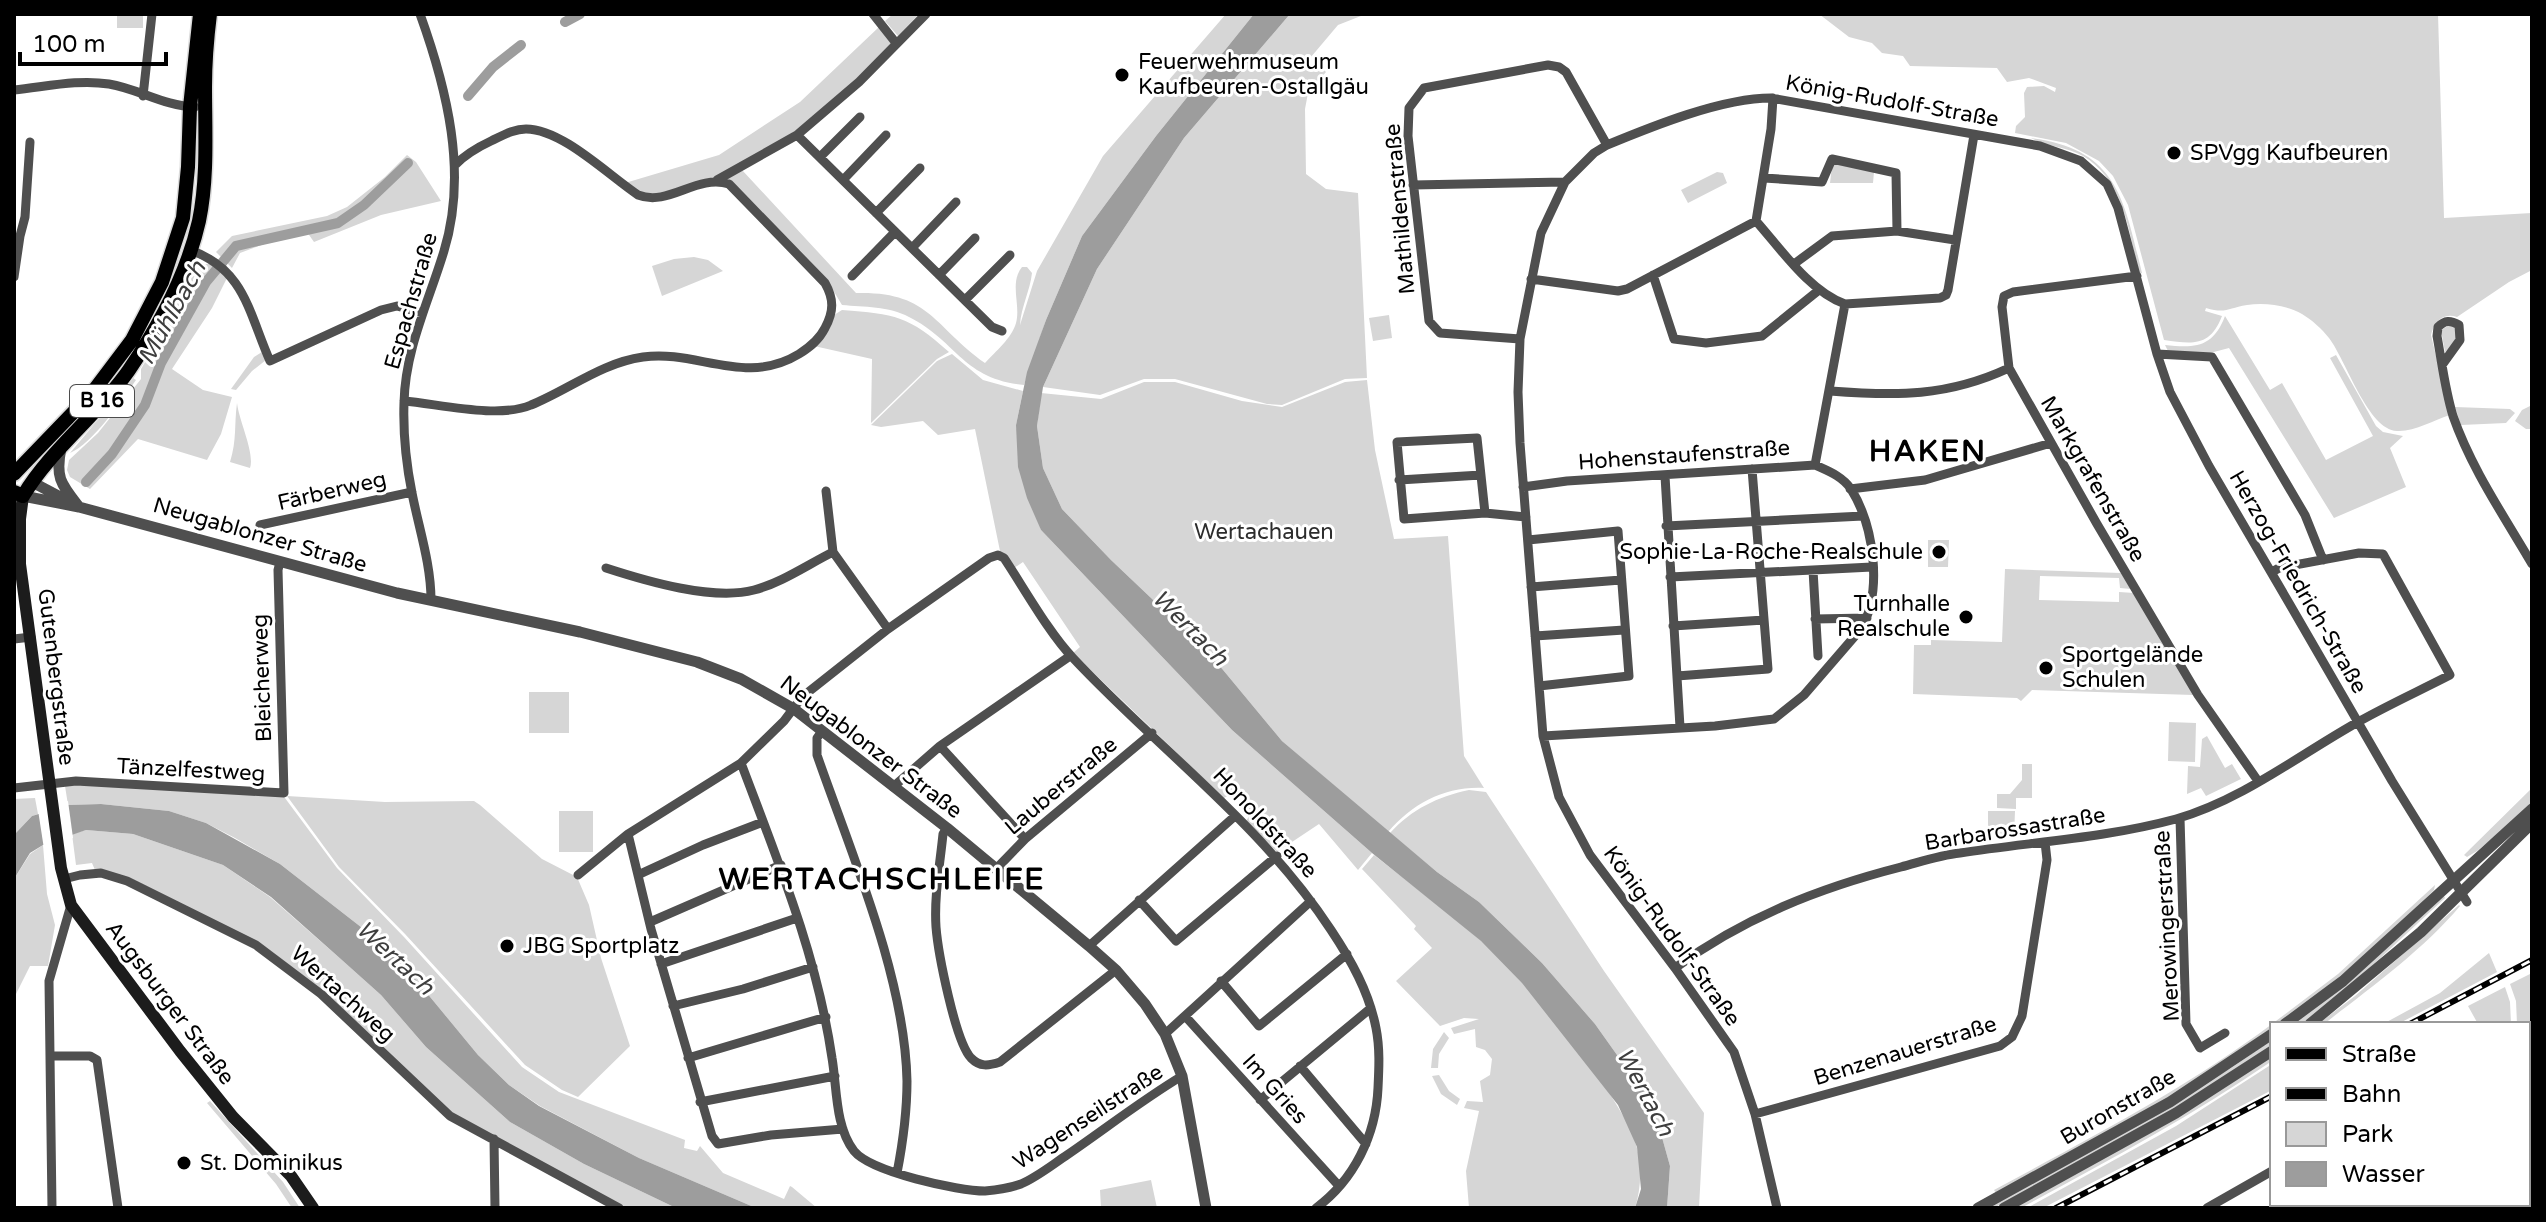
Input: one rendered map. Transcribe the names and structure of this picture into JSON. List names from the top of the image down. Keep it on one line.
{"streets":{"main road":["B 16","Gutenbergstraße","Augsburger Straße"],"street":["König-Rudolf-Straße","Mathildenstraße","Espachstraße","Hohenstaufenstraße","Markgrafenstraße","Färberweg","Neugablonzer Straße","Herzog-Friedrich-Straße","Bleicherweg","Tänzelfestweg","Lauberstraße","Honoldstraße","Barbarossastraße","Merowingerstraße","Wertachweg","Benzenauerstraße","Im Gries","Buronstraße","Wagenseilstraße"]},"crossings":[["König-Rudolf-Straße","Mathildenstraße"],["König-Rudolf-Straße","Hohenstaufenstraße"],["König-Rudolf-Straße","Markgrafenstraße"],["König-Rudolf-Straße","Herzog-Friedrich-Straße"],["König-Rudolf-Straße","Barbarossastraße"],["König-Rudolf-Straße","Benzenauerstraße"],["Espachstraße","Färberweg"],["Espachstraße","Neugablonzer Straße"],["B 16","Neugablonzer Straße"],["B 16","Gutenbergstraße"],["Markgrafenstraße","Herzog-Friedrich-Straße"],["Markgrafenstraße","Barbarossastraße"],["Neugablonzer Straße","Gutenbergstraße"],["Neugablonzer Straße","Bleicherweg"],["Neugablonzer Straße","Lauberstraße"],["Neugablonzer Straße","Wagenseilstraße"],["Herzog-Friedrich-Straße","Barbarossastraße"],["Gutenbergstraße","Tänzelfestweg"],["Gutenbergstraße","Augsburger Straße"],["Bleicherweg","Tänzelfestweg"],["Tänzelfestweg","Augsburger Straße"],["Lauberstraße","Honoldstraße"],["Honoldstraße","Im Gries"],["Barbarossastraße","Merowingerstraße"],["Barbarossastraße","Benzenauerstraße"],["Wertachweg","Augsburger Straße"]],"districts":["HAKEN","WERTACHSCHLEIFE"],"water":["Mühlbach","Wertach"],"parks":["Wertachauen"],"places":["Feuerwehrmuseum Kaufbeuren-Ostallgäu","SPVgg Kaufbeuren","Sophie-La-Roche-Realschule","Turnhalle Realschule","Sportgelände Schulen","JBG Sportplatz","St. Dominikus"],"legend":["Straße","Bahn","Park","Wasser"],"scale_bar":"100 m"}
